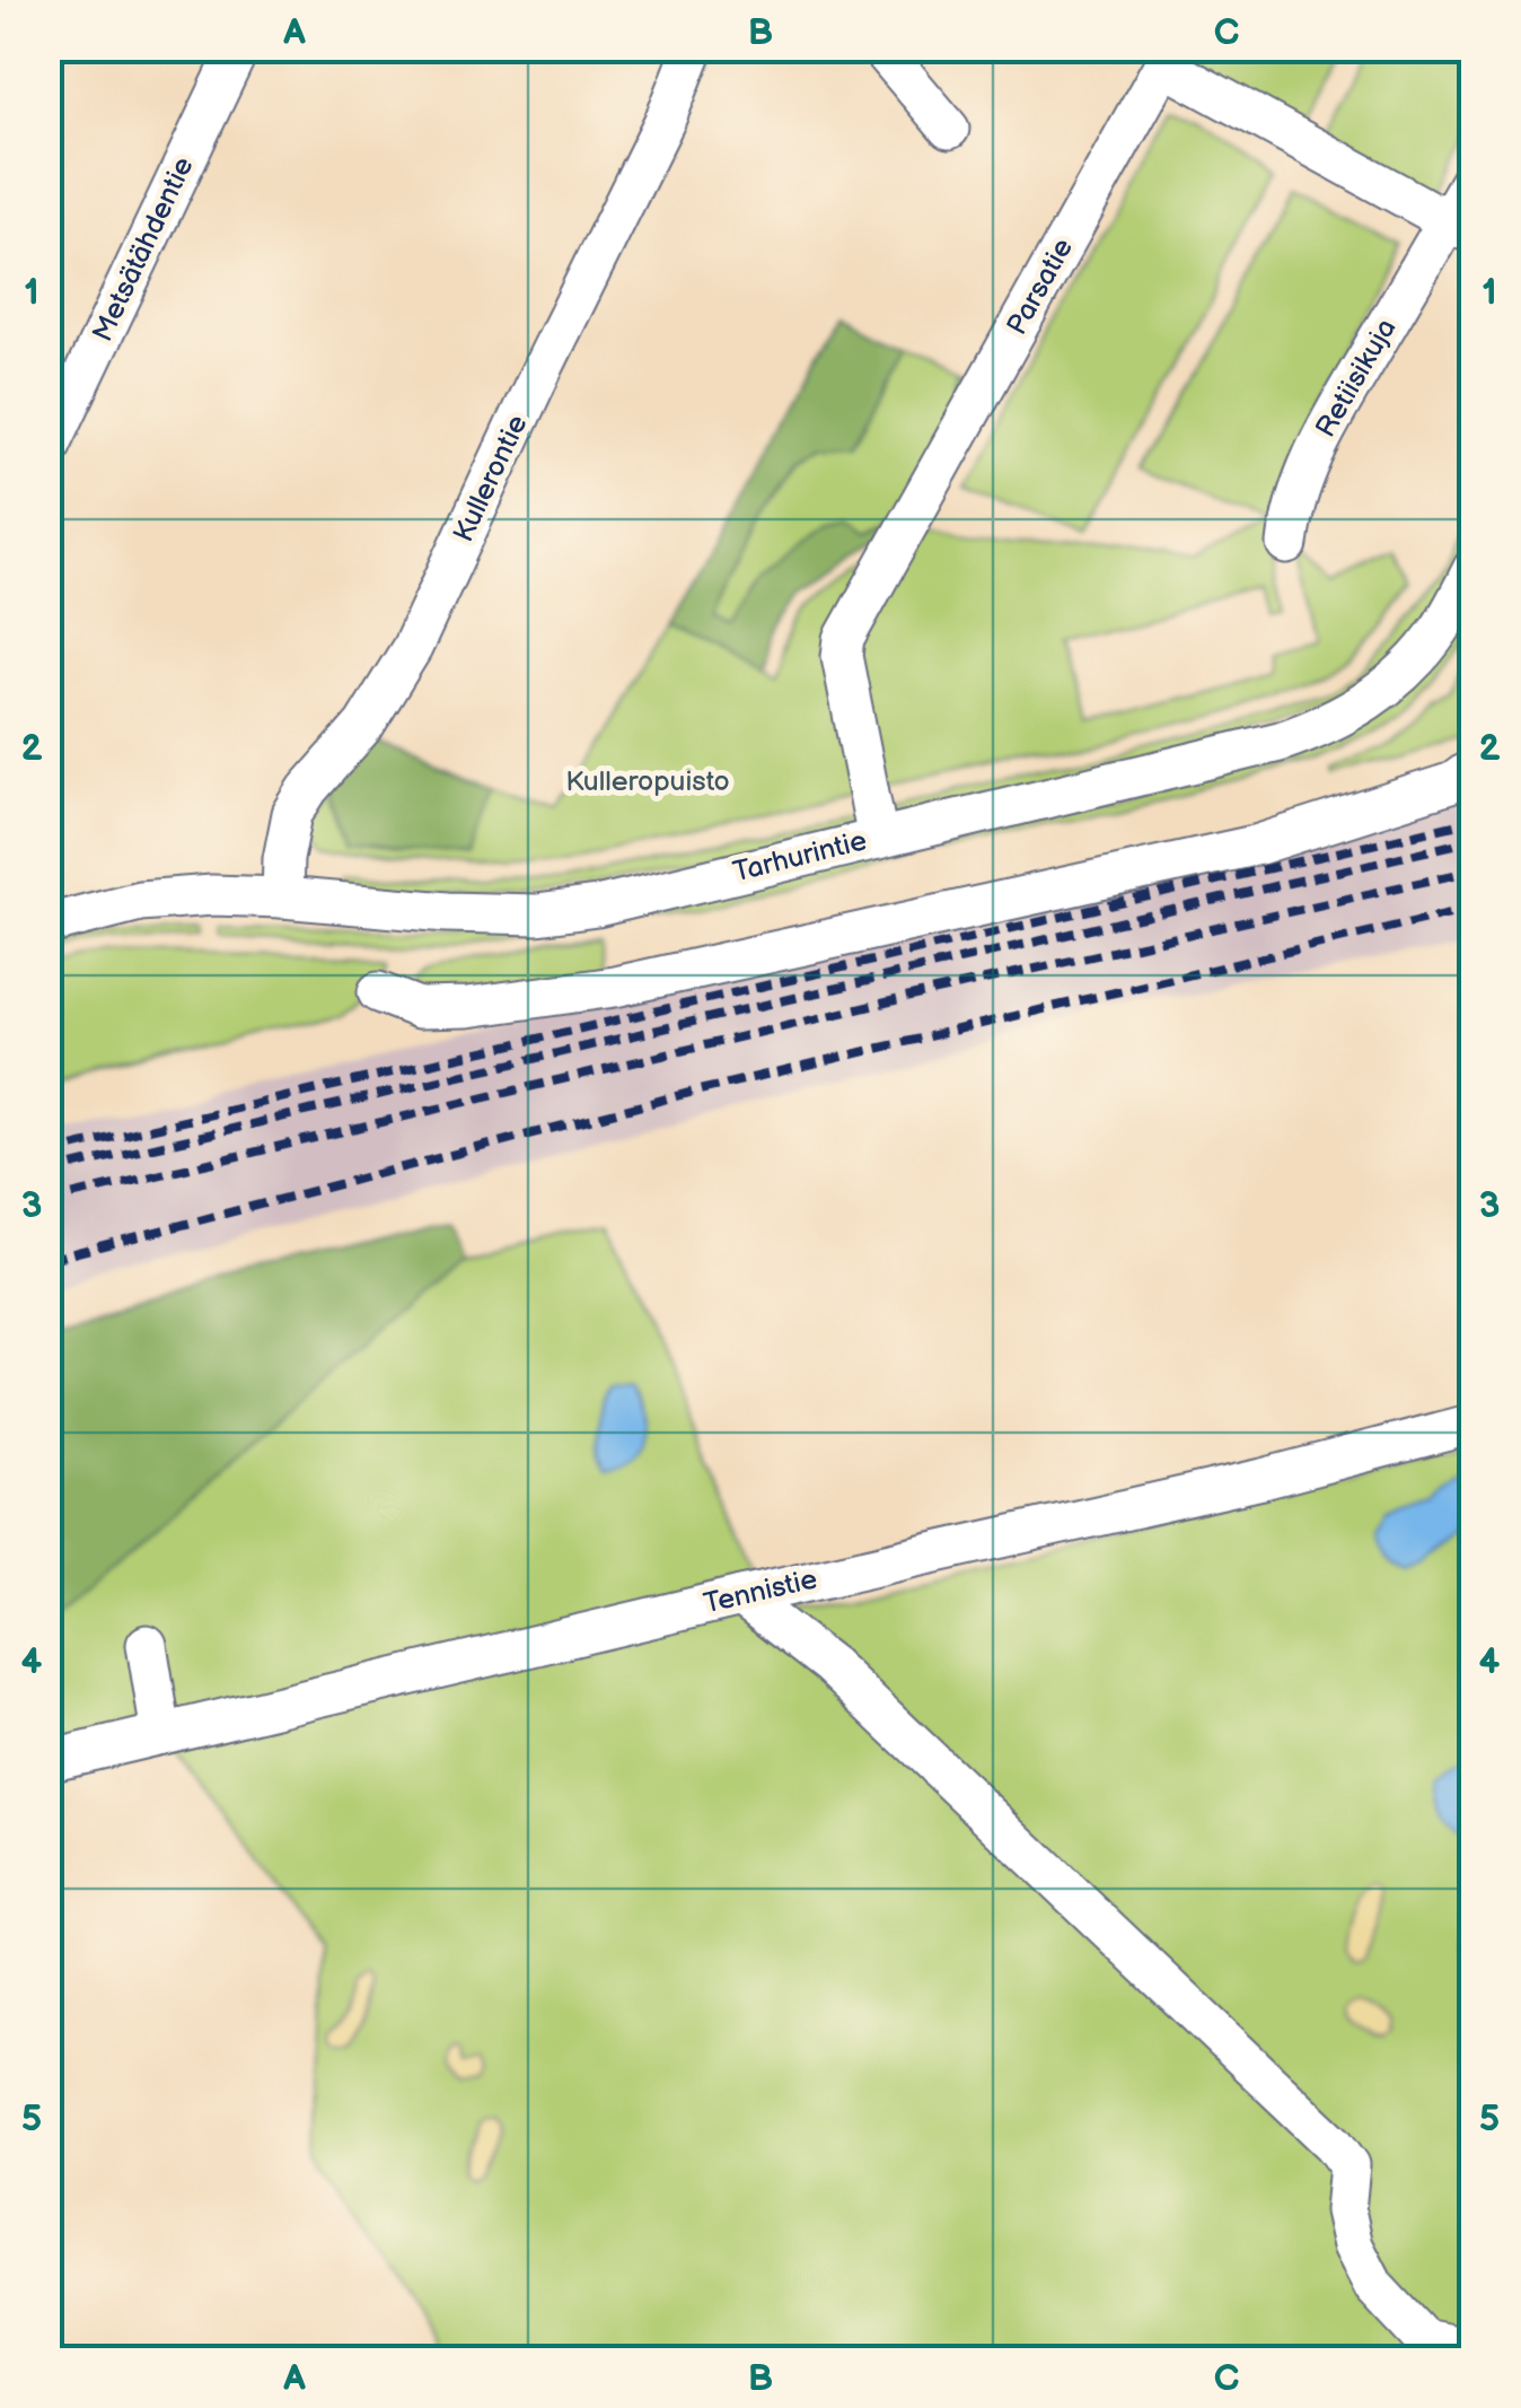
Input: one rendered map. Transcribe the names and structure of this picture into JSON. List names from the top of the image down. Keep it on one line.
{"streets":{"street":["Metsätähdentie","Parsatie","Retiisikuja","Kullerontie","Tarhurintie","Tennistie"]},"crossings":[["Parsatie","Retiisikuja"],["Parsatie","Tarhurintie"],["Kullerontie","Tarhurintie"]],"parks":["Kulleropuisto"],"grid":{"columns":["A","B","C"],"rows":["1","2","3","4","5"]}}
